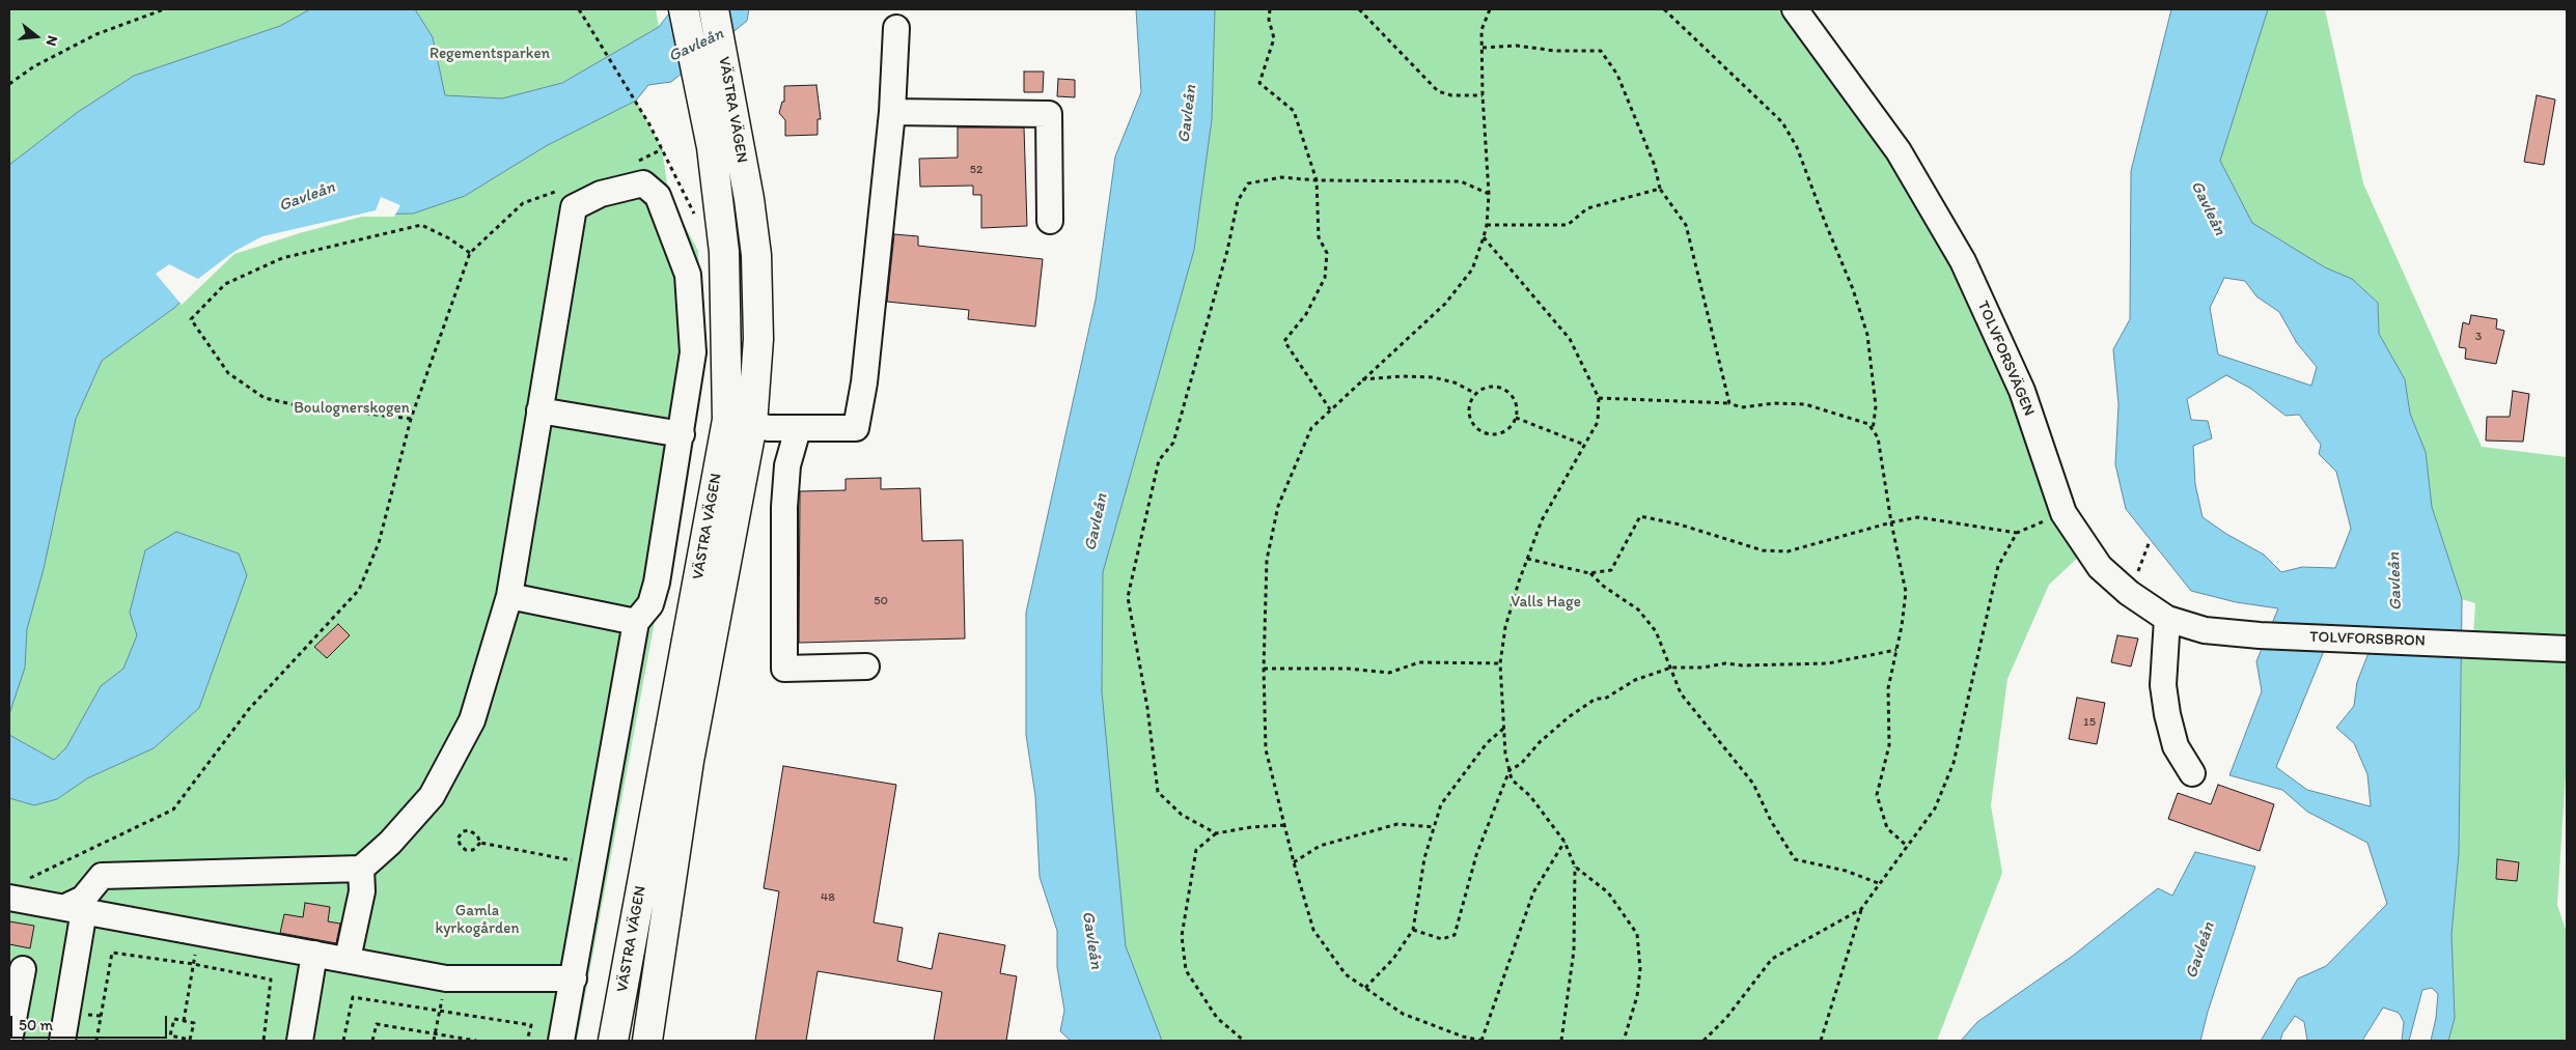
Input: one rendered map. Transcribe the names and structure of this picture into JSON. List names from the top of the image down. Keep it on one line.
{"streets":{"main road":["VÄSTRA VÄGEN"],"street":["TOLVFORSVÄGEN","TOLVFORSBRON"]},"crossings":[["TOLVFORSVÄGEN","TOLVFORSBRON"]],"water":["Gavleån"],"parks":["Regementsparken","Boulognerskogen","Valls Hage","Gamla kyrkogården"],"house_numbers":["52","3","50","15","48"],"scale_bar":"50 m","north":"right"}
